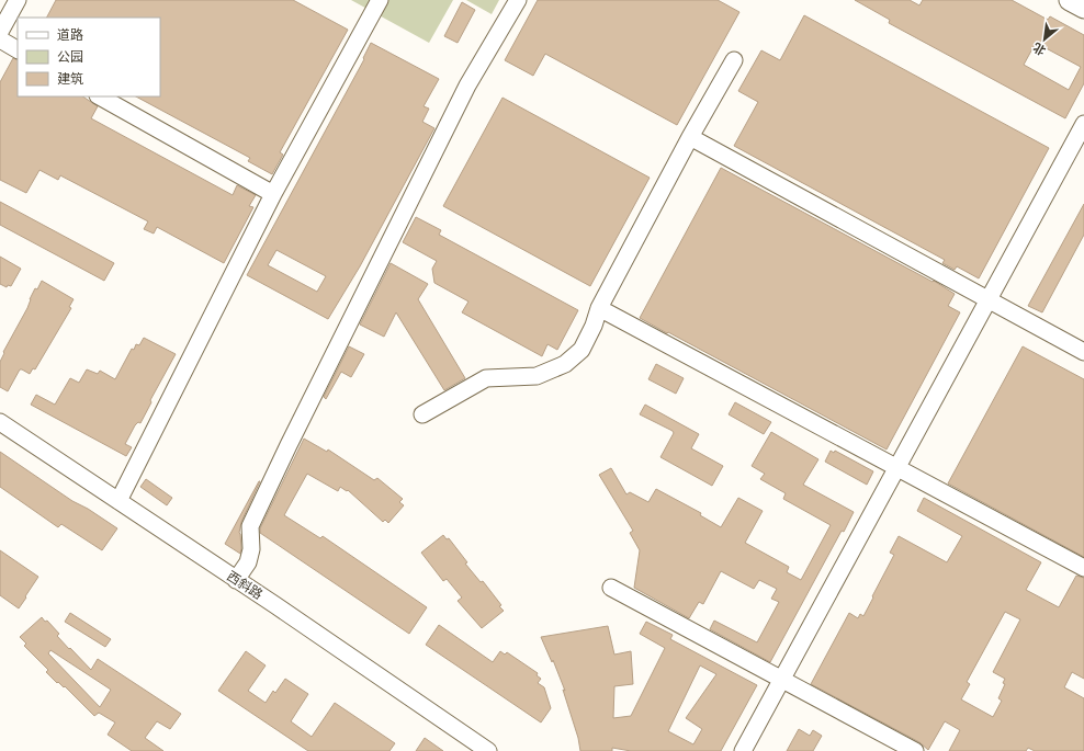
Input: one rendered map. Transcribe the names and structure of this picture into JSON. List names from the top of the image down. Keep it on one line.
{"streets":{"street":["西斜路"]},"legend":["道路","公园","建筑"],"north":"bottom left"}
